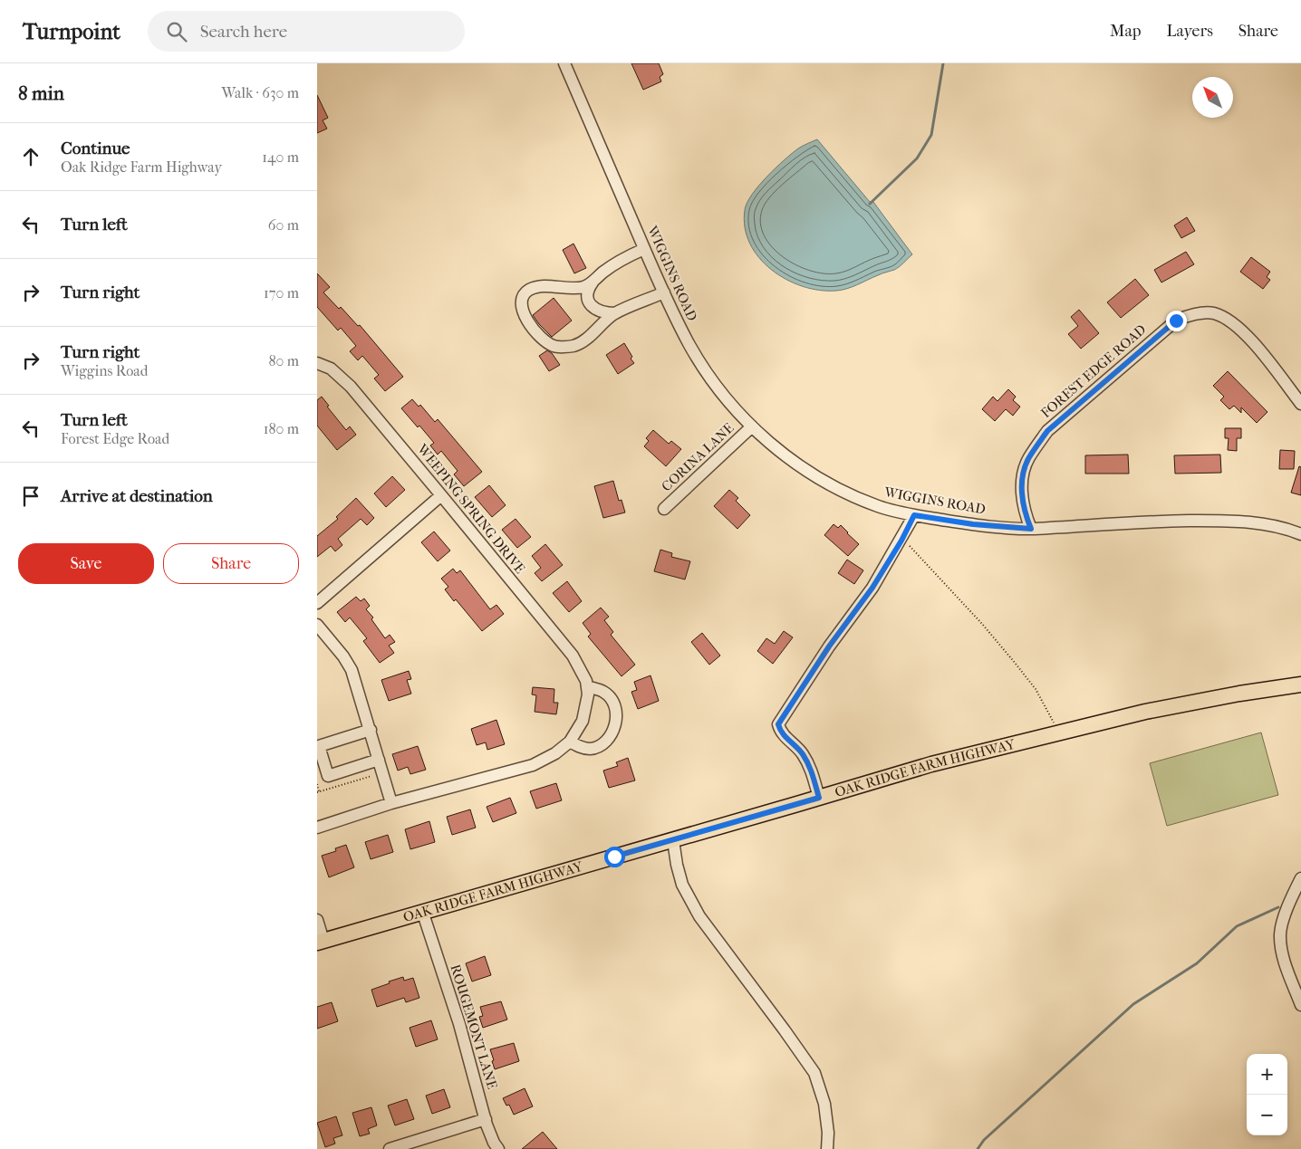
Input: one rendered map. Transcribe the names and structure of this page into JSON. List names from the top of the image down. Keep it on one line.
{"streets":{"main road":["OAK RIDGE FARM HIGHWAY"],"street":["WIGGINS ROAD","FOREST EDGE ROAD","CORINA LANE","WEEPING SPRING DRIVE","ROUGEMONT LANE"]},"crossings":[["WIGGINS ROAD","FOREST EDGE ROAD"],["WIGGINS ROAD","CORINA LANE"],["OAK RIDGE FARM HIGHWAY","ROUGEMONT LANE"]],"north":"top left","page":{"header":"Turnpoint","search":"Search here","nav":["Map","Layers","Share"],"heading":["8 min","Walk · 630 m"],"list":[["Continue","Oak Ridge Farm Highway","140 m"],["Turn left","60 m"],["Turn right","170 m"],["Turn right","Wiggins Road","80 m"],["Turn left","Forest Edge Road","180 m"],"Arrive at destination"],"buttons":["Save","Share"],"map_buttons":["+","−"]}}
